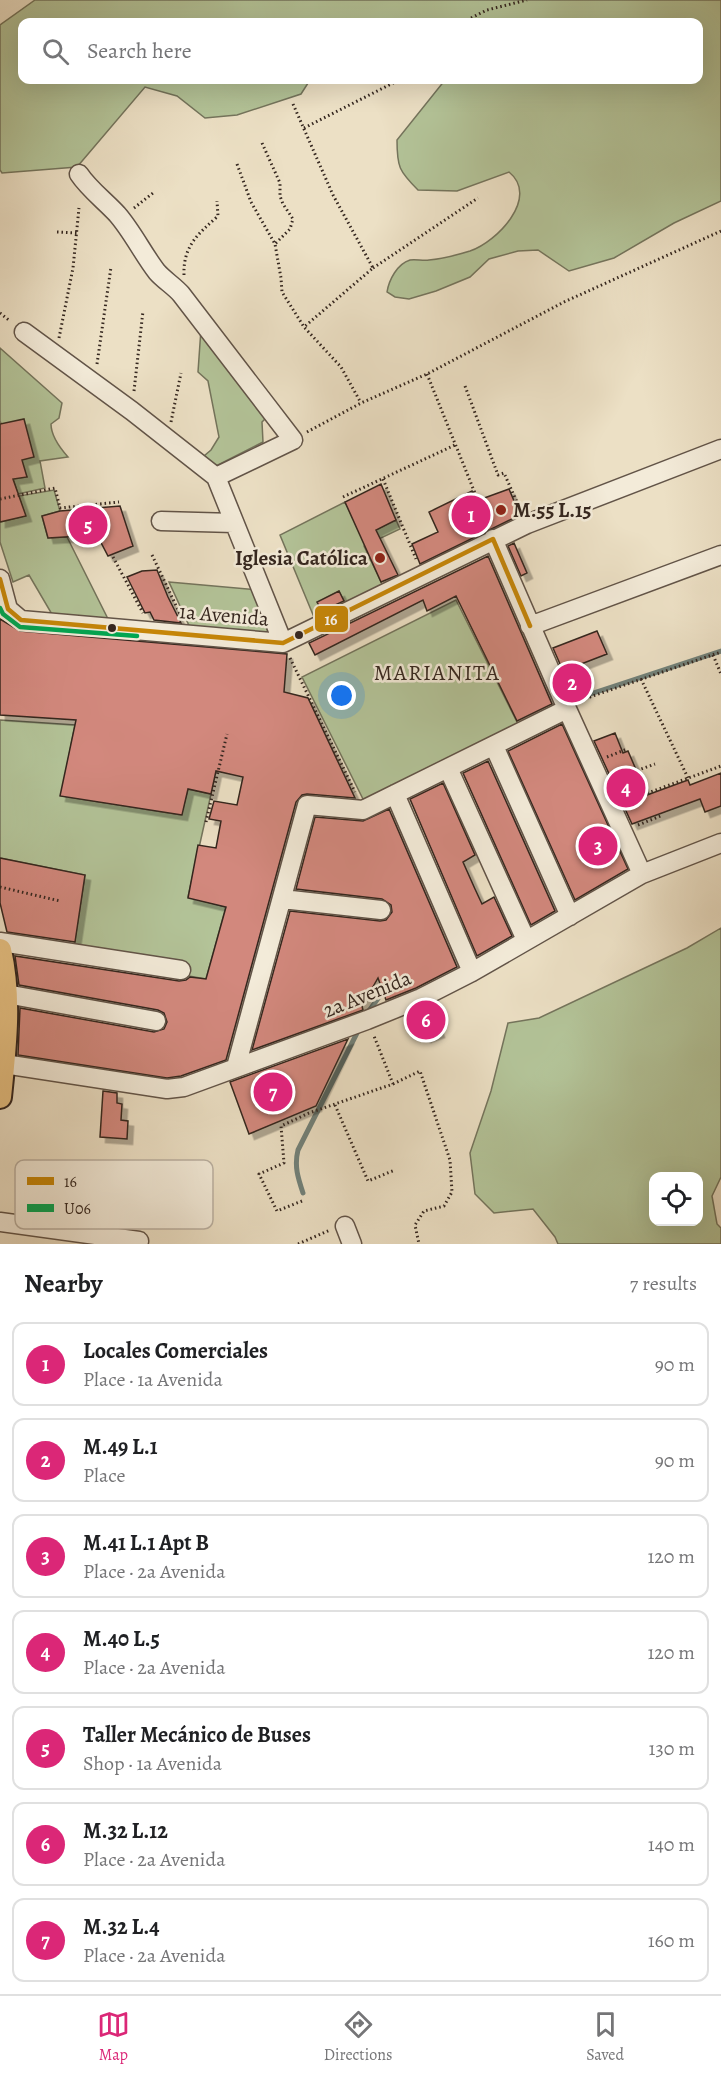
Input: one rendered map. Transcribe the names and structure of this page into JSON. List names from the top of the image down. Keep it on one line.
{"streets":{"street":["1a Avenida","2a Avenida"]},"districts":["MARIANITA"],"places":["M.55 L.15","Iglesia Católica"],"lines":["transit line 16","transit line U06"],"legend":["16","U06"],"page":{"search":"Search here","pins":["1","5","2","4","3","6","7"],"heading":["Nearby","7 results"],"list":[{"mark":"1","name":"Locales Comerciales","note":"Place · 1a Avenida","value":"90 m"},{"mark":"2","name":"M.49 L.1","note":"Place","value":"90 m"},{"mark":"3","name":"M.41 L.1 Apt B","note":"Place · 2a Avenida","value":"120 m"},{"mark":"4","name":"M.40 L.5","note":"Place · 2a Avenida","value":"120 m"},{"mark":"5","name":"Taller Mecánico de Buses","note":"Shop · 1a Avenida","value":"130 m"},{"mark":"6","name":"M.32 L.12","note":"Place · 2a Avenida","value":"140 m"},{"mark":"7","name":"M.32 L.4","note":"Place · 2a Avenida","value":"160 m"}],"nav":["Map","Directions","Saved"]}}
